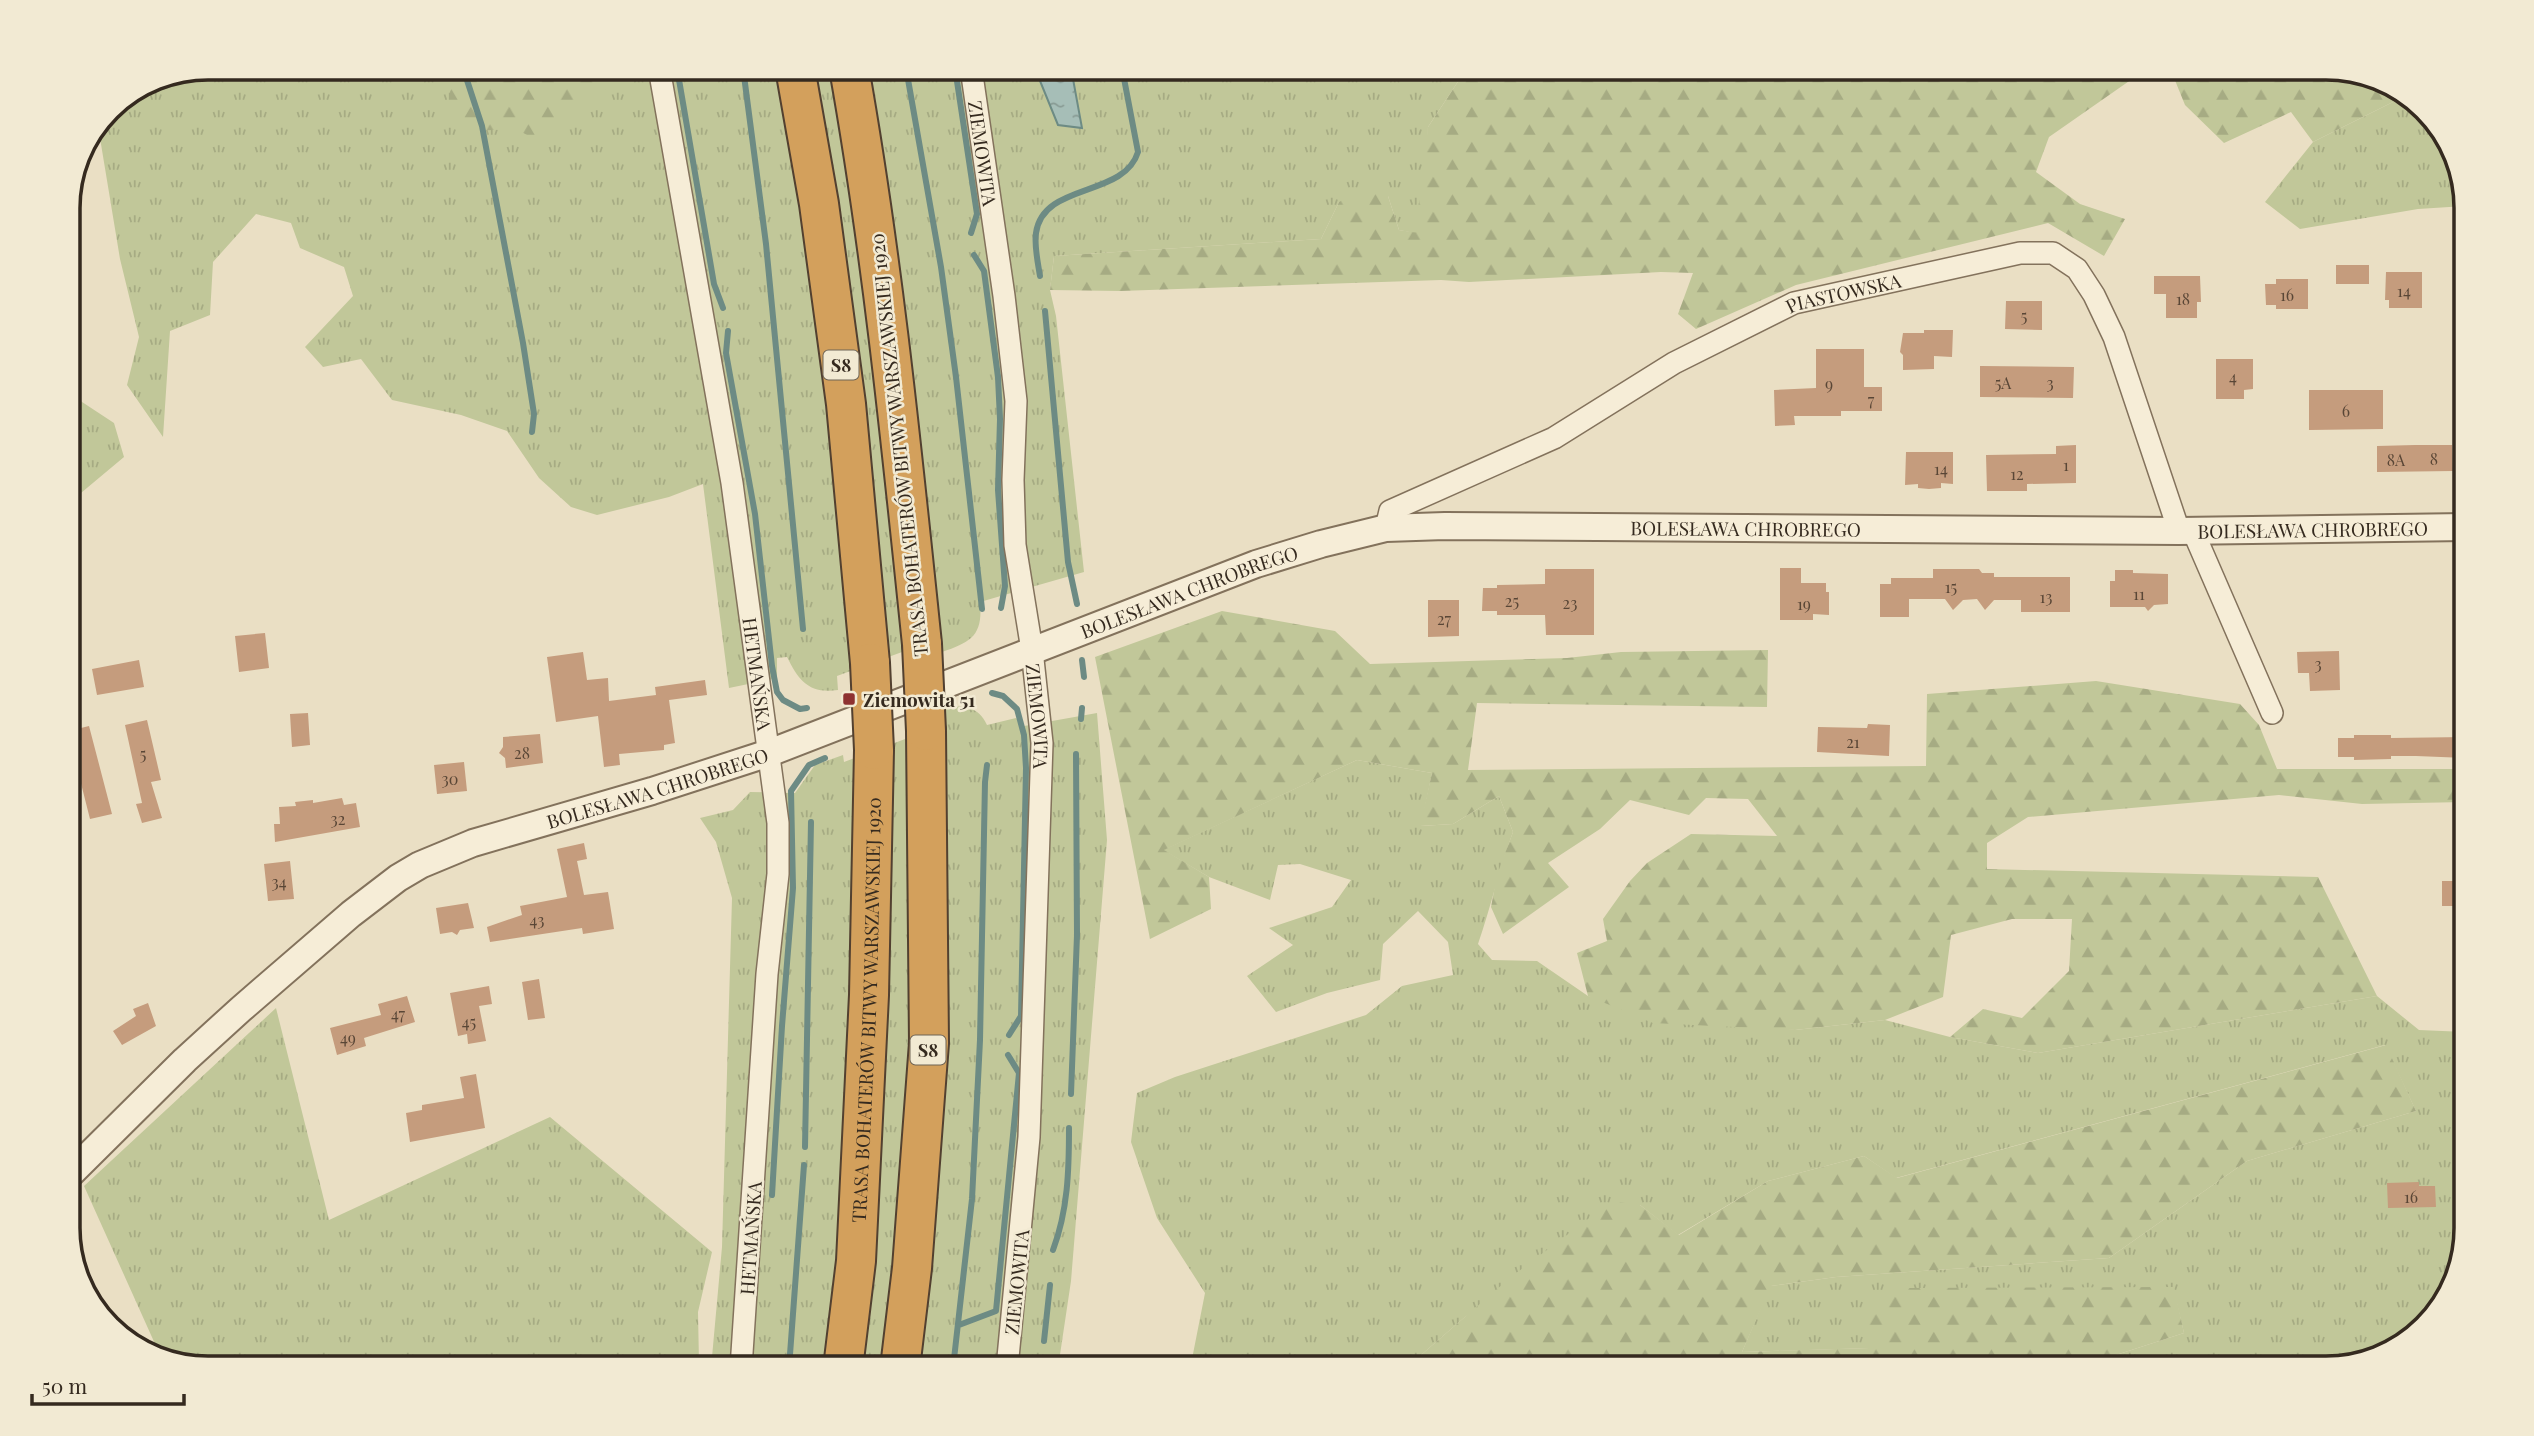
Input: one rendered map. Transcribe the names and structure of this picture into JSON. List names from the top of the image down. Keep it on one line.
{"streets":{"highway":["S8","TRASA BOHATERÓW BITWY WARSZAWSKIEJ 1920"],"street":["ZIEMOWITA","PIASTOWSKA","BOLESŁAWA CHROBREGO","HETMAŃSKA"]},"crossings":[["ZIEMOWITA","BOLESŁAWA CHROBREGO"],["PIASTOWSKA","BOLESŁAWA CHROBREGO"],["BOLESŁAWA CHROBREGO","HETMAŃSKA"]],"places":{"transit":["Ziemowita 51"]},"house_numbers":["14","16","18","5","4","5A","3","9","7","6","8","8A","1","14","12","15","11","13","25","23","19","27","3","21","28","5","30","32","34","43","47","45","49","16"],"scale_bar":"50 m"}
